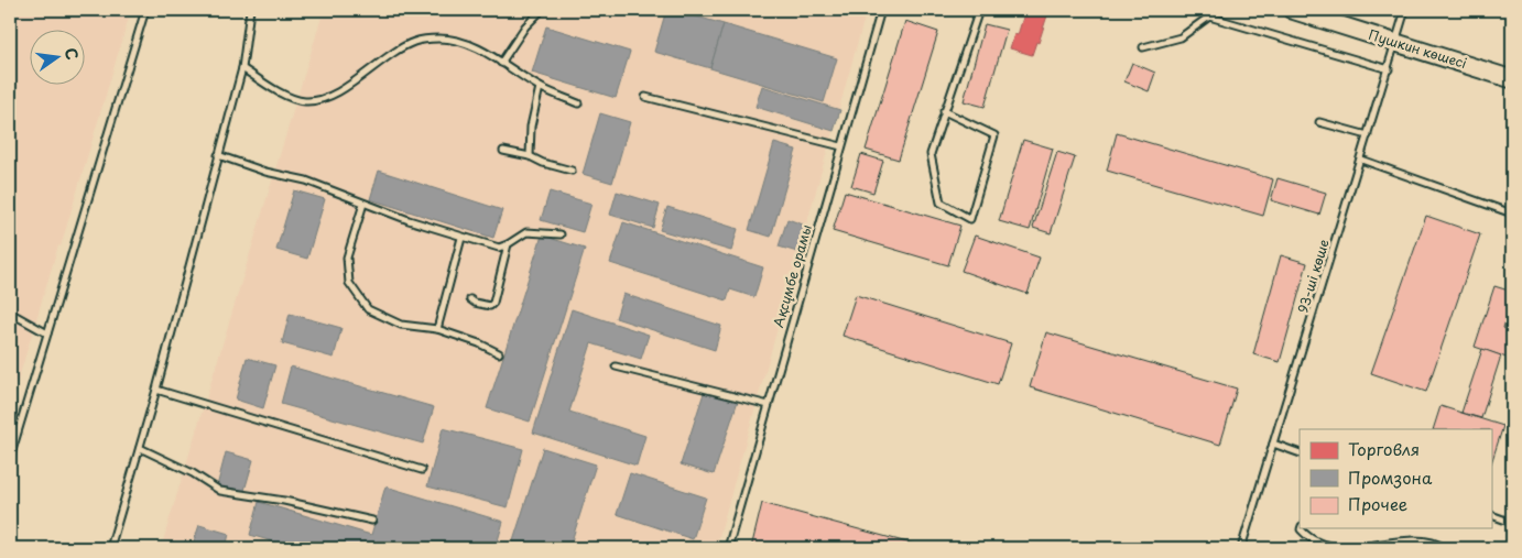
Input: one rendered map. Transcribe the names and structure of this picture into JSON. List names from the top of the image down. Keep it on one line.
{"streets":{"main road":["Пушкин көшесі"],"lane":["Ақсүмбе орамы","93-ші көше"]},"crossings":[["Пушкин көшесі","93-ші көше"]],"legend":["Торговля","Промзона","Прочее"],"north":"right"}
